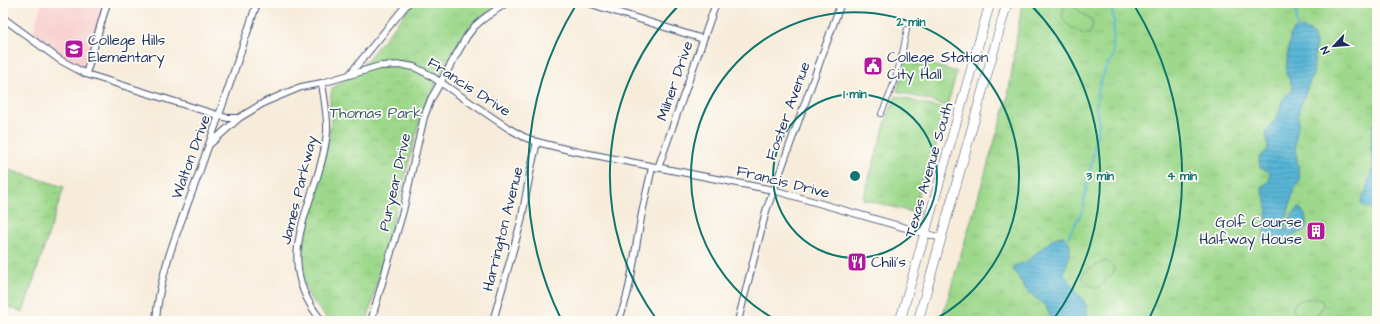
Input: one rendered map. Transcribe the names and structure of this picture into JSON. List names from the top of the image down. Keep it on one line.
{"streets":{"main road":["Texas Avenue South"],"street":["Milner Drive","Francis Drive","Foster Avenue","Walton Drive","Puryear Drive","James Parkway","Harrington Avenue"]},"crossings":[["Milner Drive","Francis Drive"],["Francis Drive","Foster Avenue"],["Francis Drive","Walton Drive"],["Francis Drive","Texas Avenue South"],["Francis Drive","Puryear Drive"],["Francis Drive","James Parkway"],["Francis Drive","Harrington Avenue"]],"parks":["Thomas Park"],"places":{"school or university":["College Hills Elementary"],"public building":["College Station City Hall"],"building":["Golf Course Halfway House"],"restaurant":["Chili's"]},"north":"bottom left","rings":["2 min","1 min","3 min","4 min"]}
